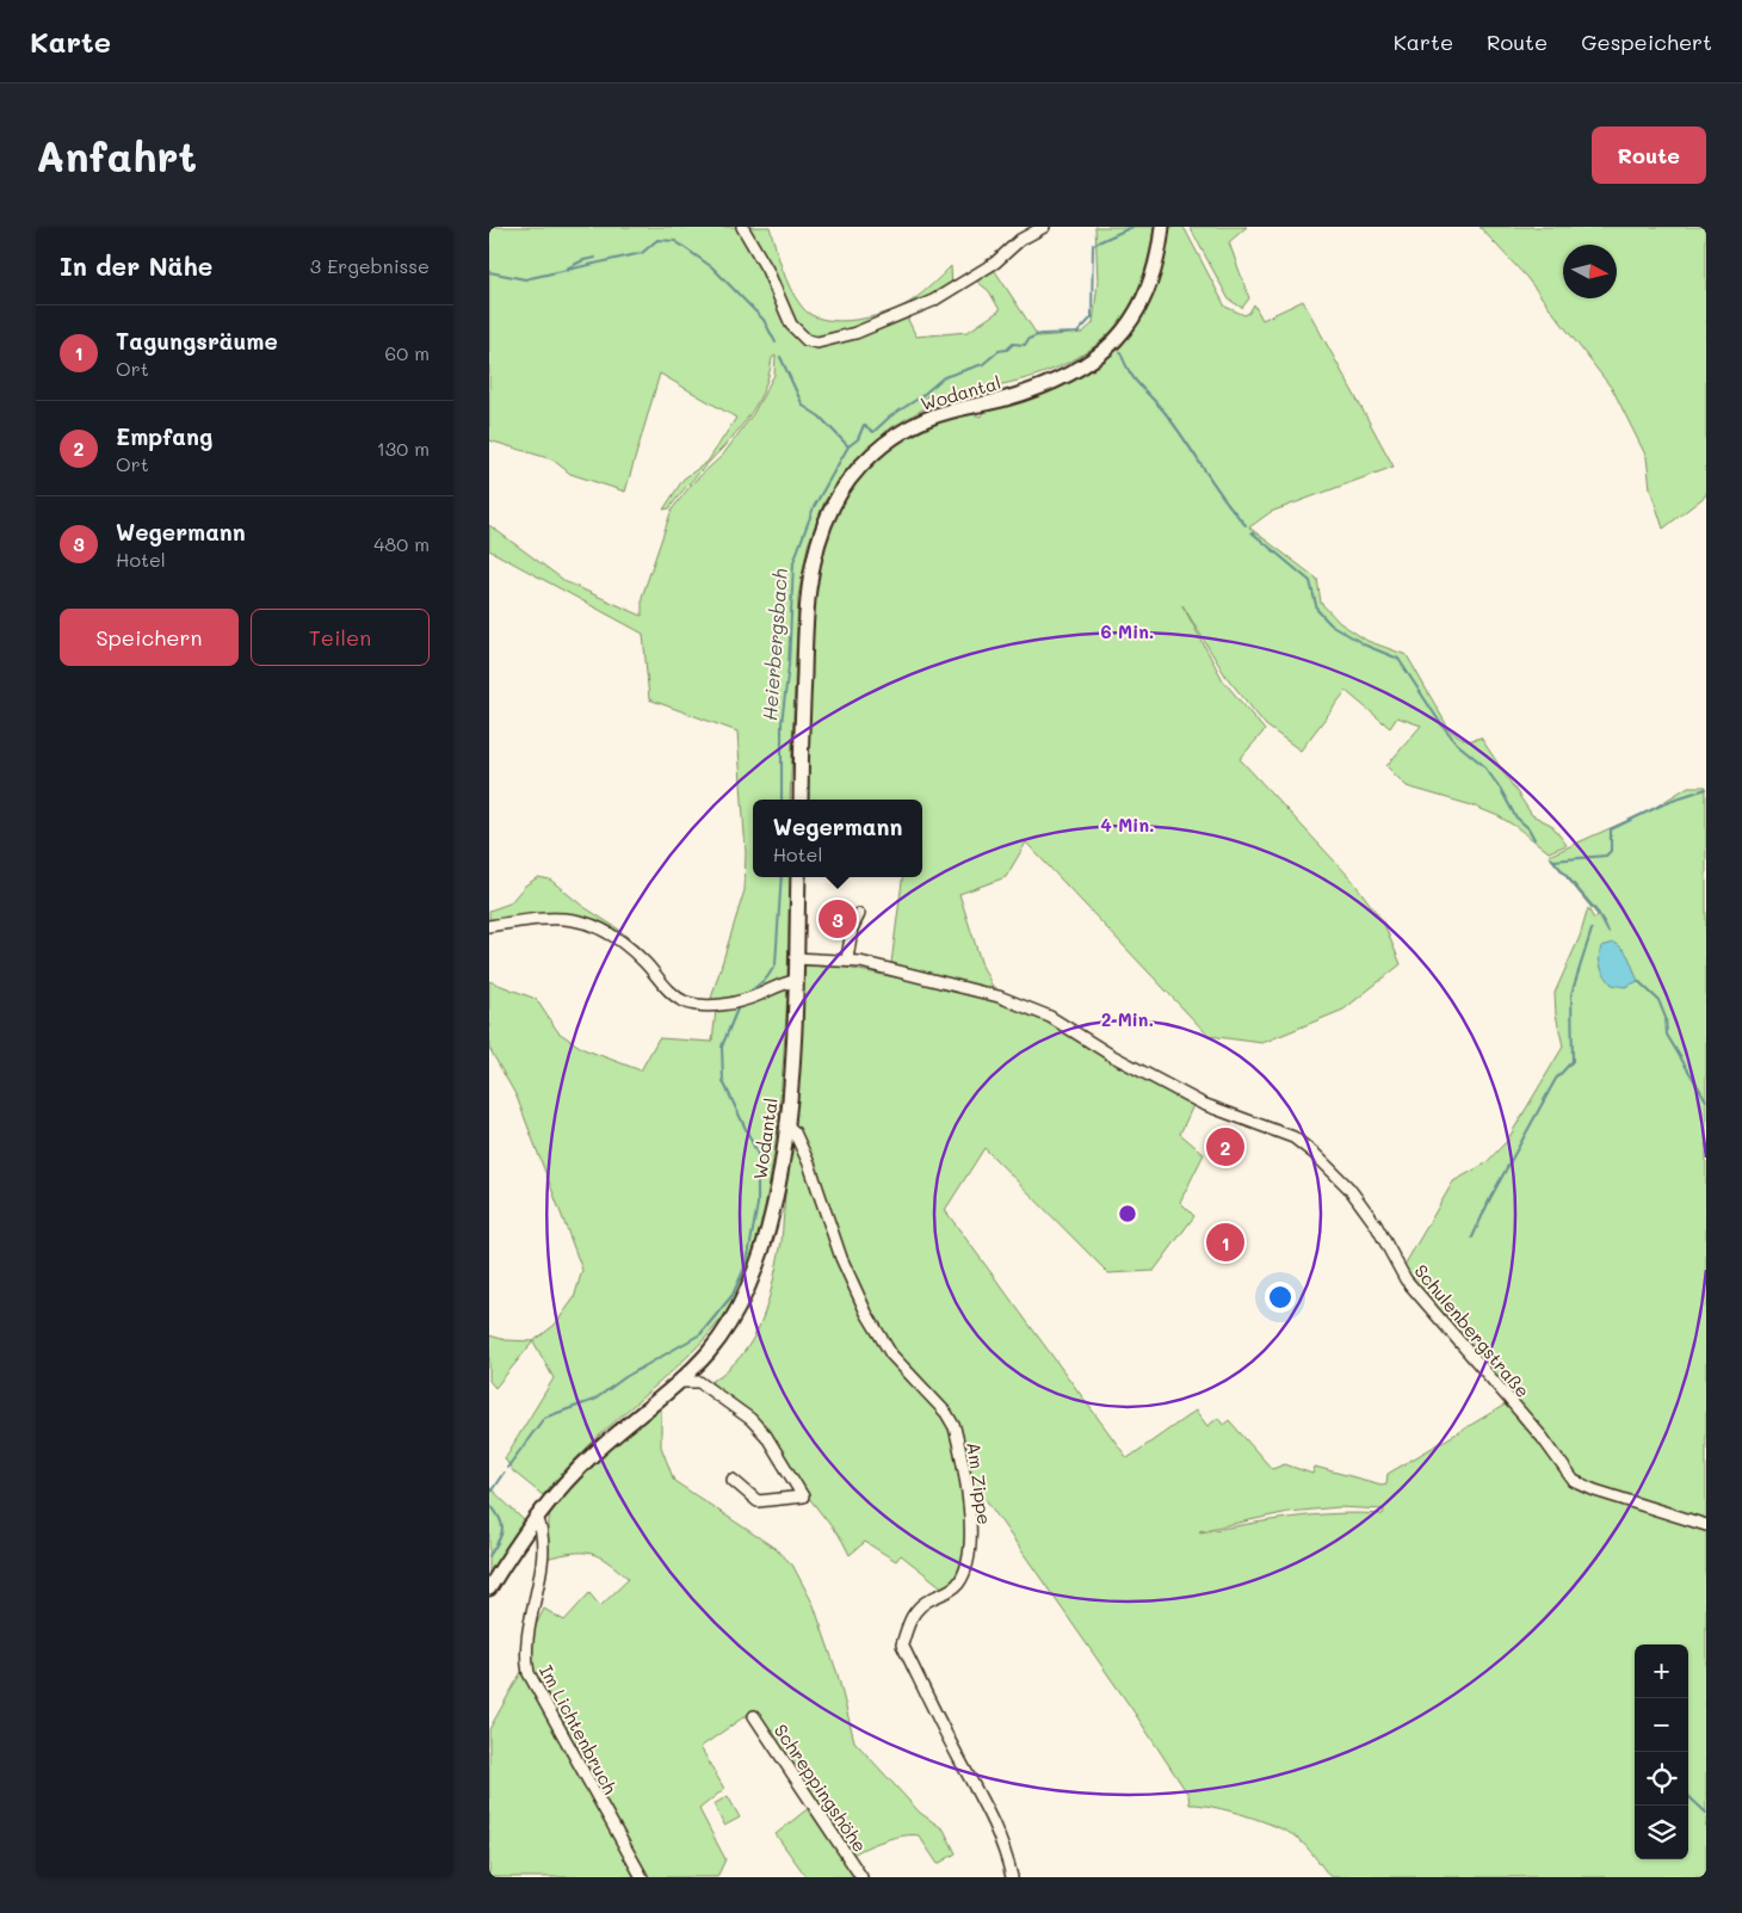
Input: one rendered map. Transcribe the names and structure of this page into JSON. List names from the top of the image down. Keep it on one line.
{"streets":{"main road":["Wodantal"],"street":["Schulenbergstraße","Am Zippe","Im Lichtenbruch","Schreppingshöhe"]},"crossings":[["Wodantal","Schulenbergstraße"],["Wodantal","Am Zippe"],["Wodantal","Im Lichtenbruch"]],"water":["Heierbergsbach"],"north":"right","page":{"header":"Karte","nav":["Karte","Route","Gespeichert"],"buttons":["Route",["Speichern","Teilen"]],"title":"Anfahrt","heading":["In der Nähe","3 Ergebnisse"],"list":[{"mark":"1","name":"Tagungsräume","note":"Ort","value":"60 m"},{"mark":"2","name":"Empfang","note":"Ort","value":"130 m"},{"mark":"3","name":"Wegermann","note":"Hotel","value":"480 m"}],"popup":["Wegermann","Hotel"],"pins":["3","2","1"],"map_buttons":["+","−"]},"rings":["6 Min.","4 Min.","2 Min."]}
